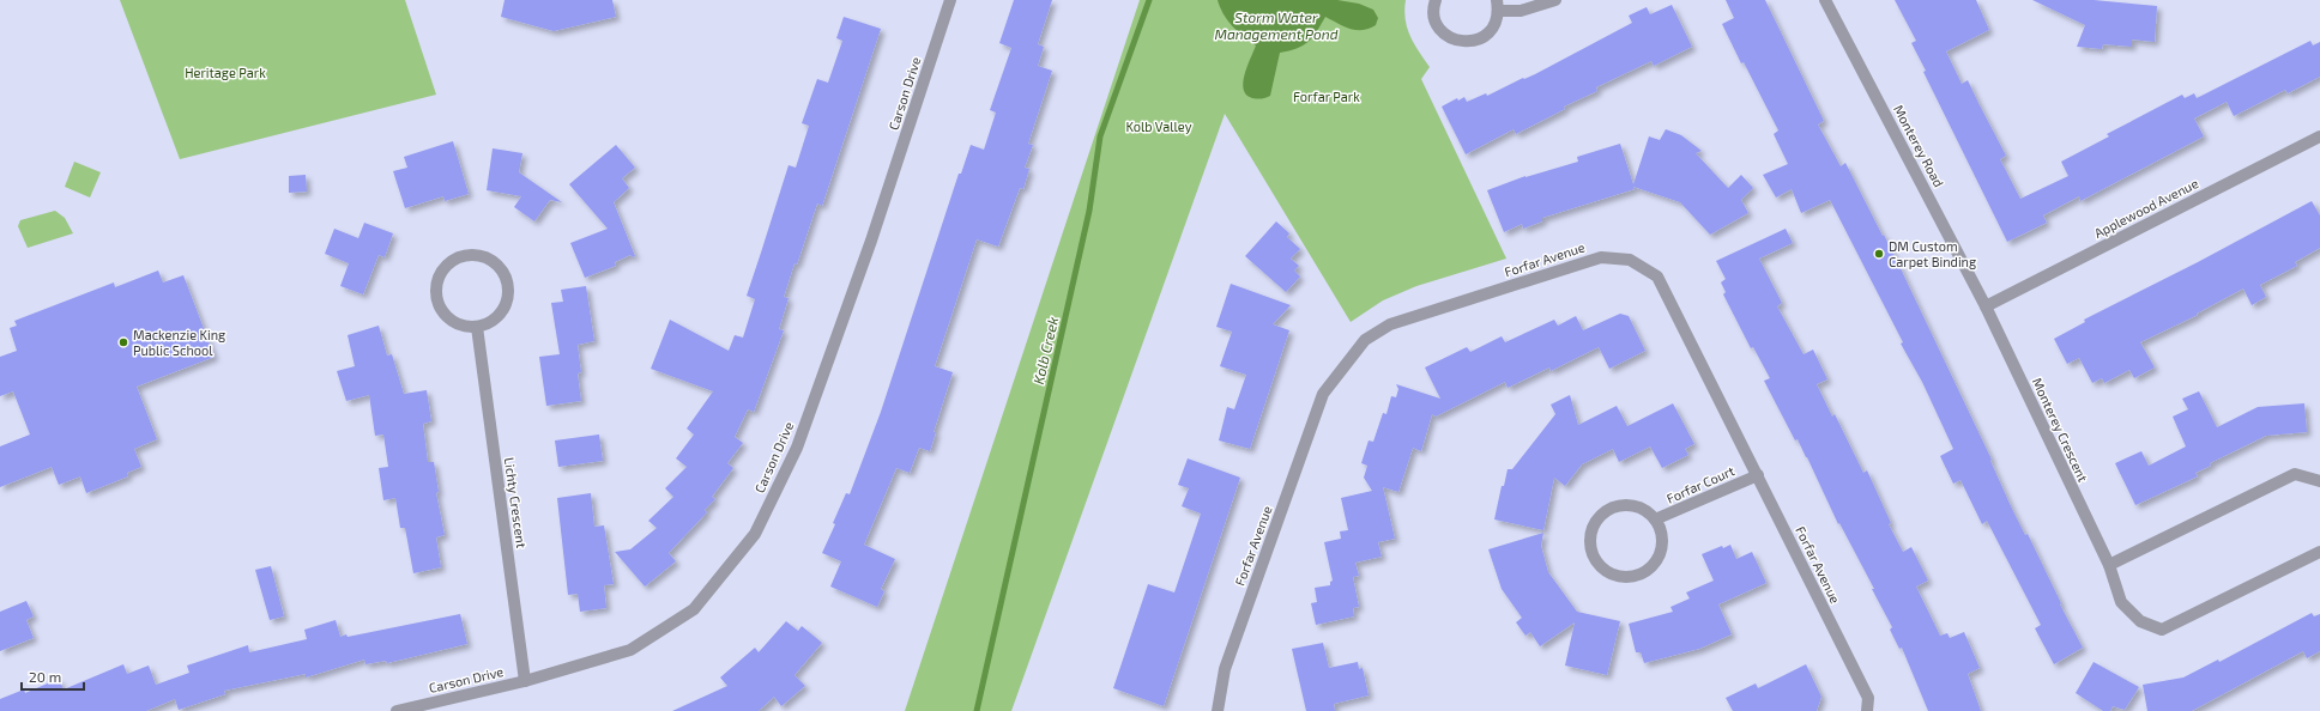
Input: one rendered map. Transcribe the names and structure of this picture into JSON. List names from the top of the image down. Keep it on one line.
{"streets":{"street":["Carson Drive","Monterey Road","Applewood Avenue","Forfar Avenue","Monterey Crescent","Forfar Court","Lichty Crescent"]},"crossings":[["Carson Drive","Lichty Crescent"],["Monterey Road","Applewood Avenue"],["Monterey Road","Monterey Crescent"],["Applewood Avenue","Monterey Crescent"],["Forfar Avenue","Forfar Court"]],"water":["Storm Water Management Pond","Kolb Creek"],"parks":["Heritage Park","Forfar Park","Kolb Valley"],"places":["DM Custom Carpet Binding","Mackenzie King Public School"],"scale_bar":"20 m"}
